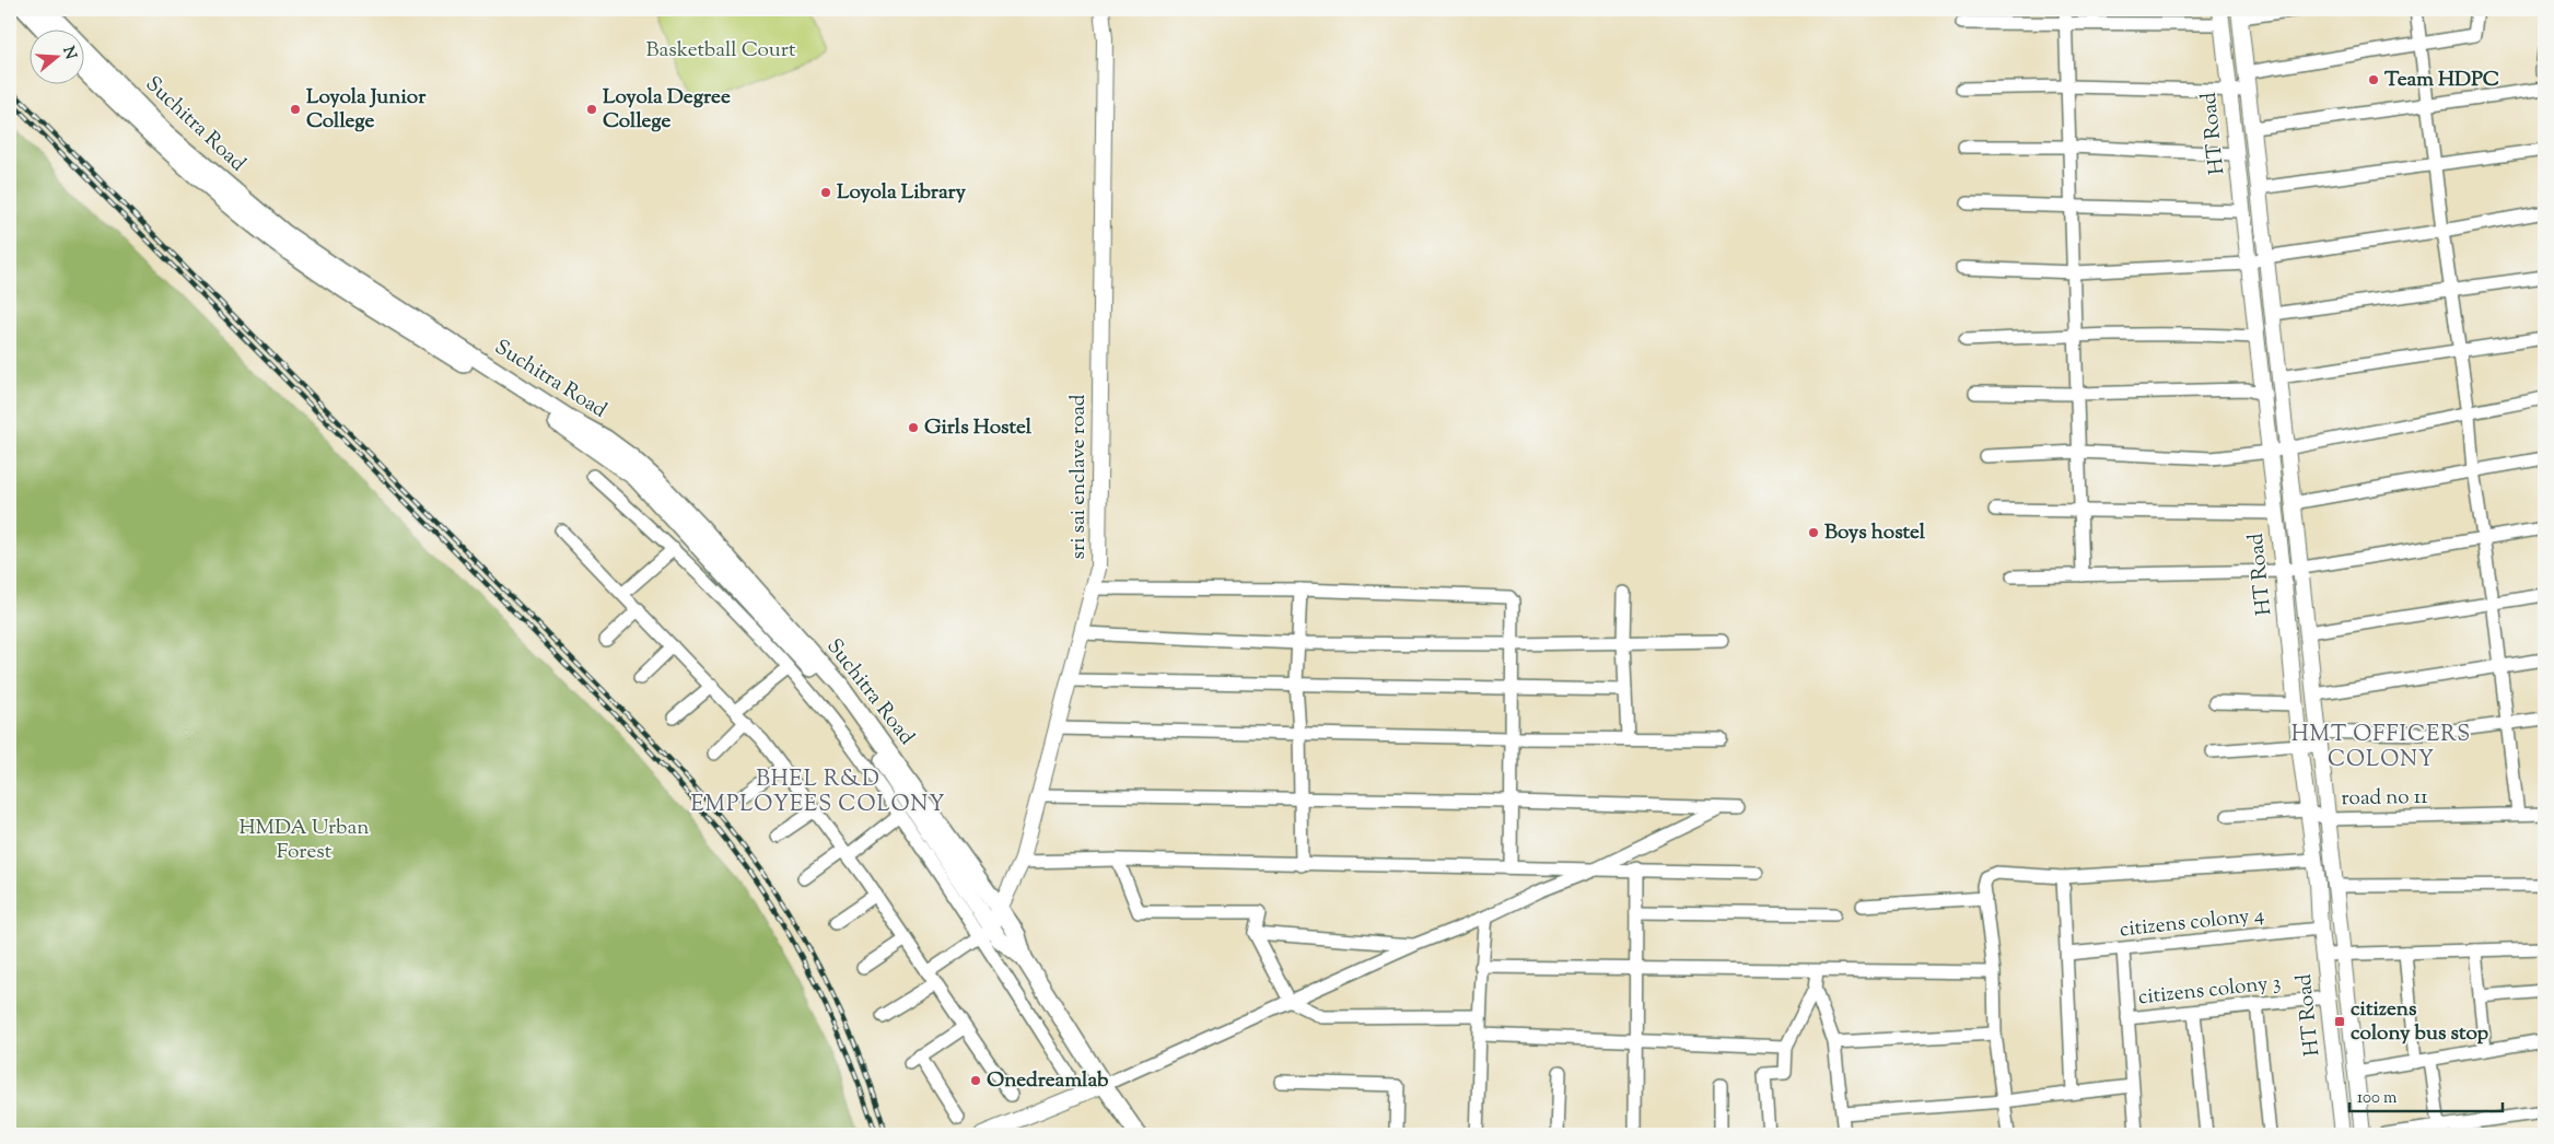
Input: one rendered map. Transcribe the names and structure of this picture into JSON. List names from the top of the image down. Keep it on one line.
{"streets":{"main road":["Suchitra Road"],"street":["HT Road","sri sai enclave road","road no 11","citizens colony 4","citizens colony 3"]},"crossings":[["Suchitra Road","sri sai enclave road"],["HT Road","road no 11"],["HT Road","citizens colony 4"],["HT Road","citizens colony 3"],["citizens colony 4","citizens colony 3"]],"districts":["HMT OFFICERS COLONY","BHEL R&D EMPLOYEES COLONY"],"parks":["Basketball Court","HMDA Urban Forest"],"places":{"other":["Team HDPC","Loyola Junior College","Loyola Degree College","Loyola Library","Girls Hostel","Boys hostel","Onedreamlab"],"transit":["citizens colony bus stop"]},"scale_bar":"100 m","north":"right"}
